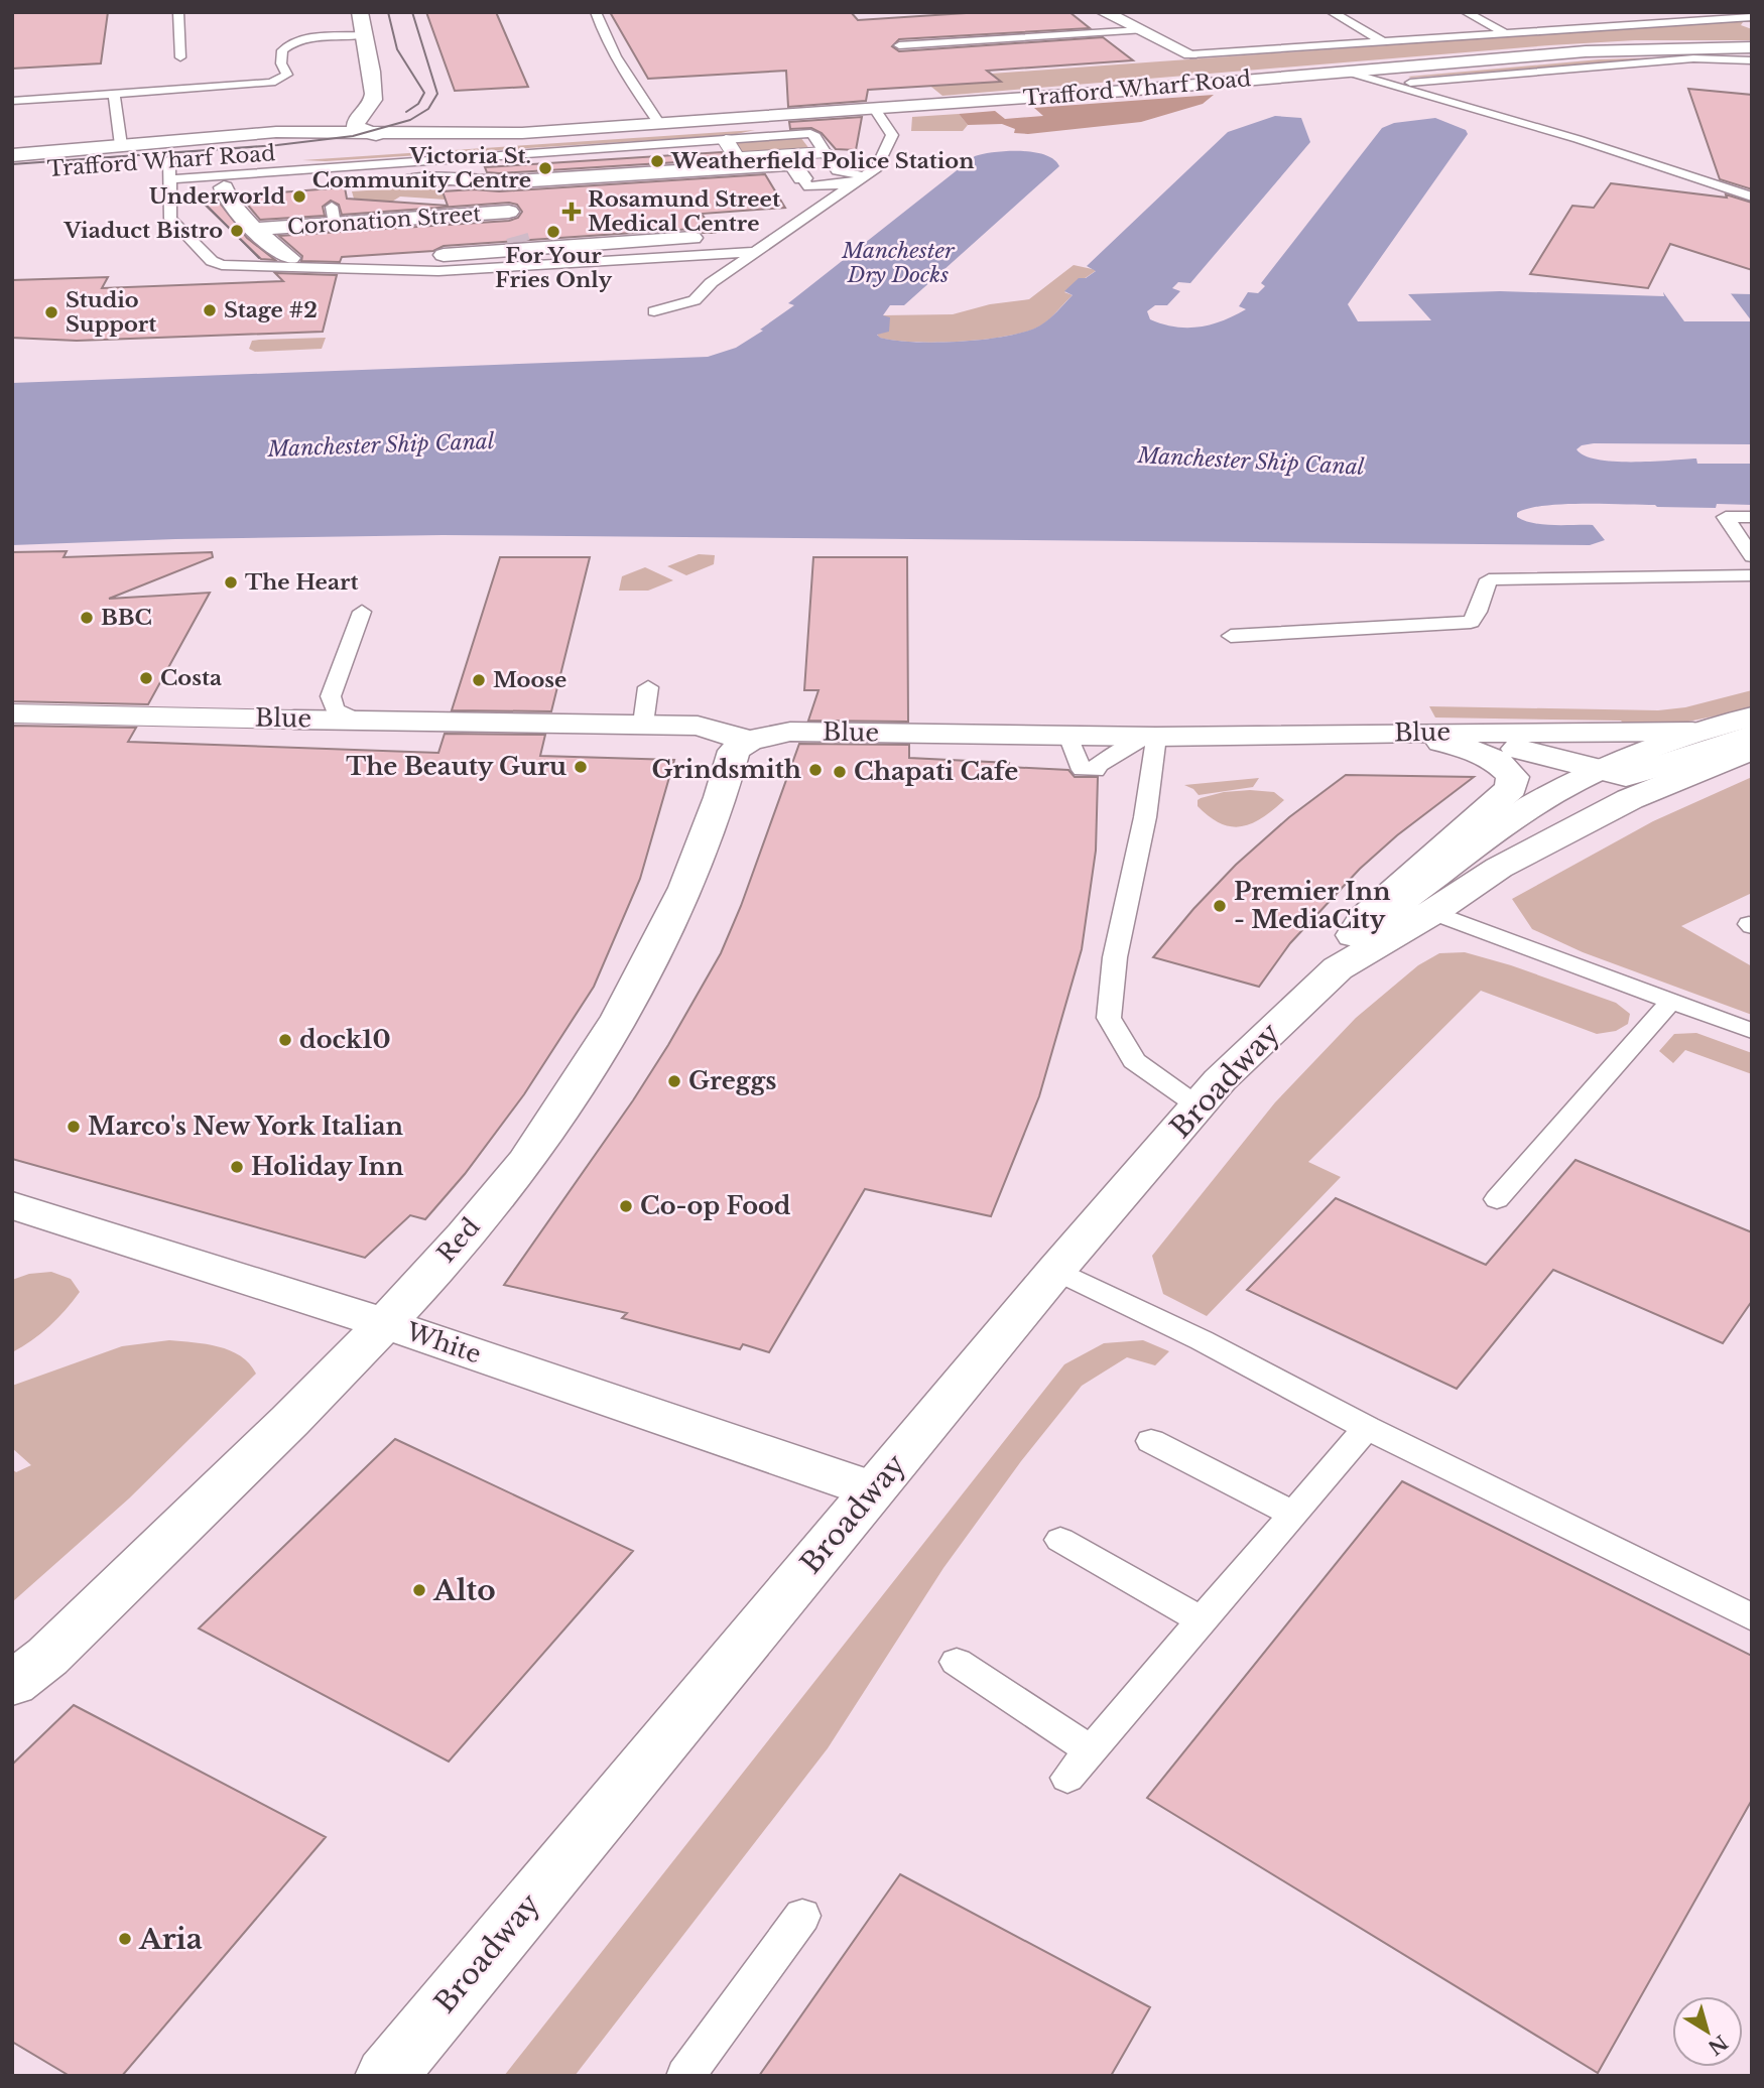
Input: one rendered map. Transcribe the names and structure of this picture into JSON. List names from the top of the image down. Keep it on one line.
{"streets":{"street":["Trafford Wharf Road","Coronation Street","Blue","Broadway","Red","White"]},"crossings":[["Blue","Broadway"],["Blue","Red"],["Broadway","White"],["Red","White"]],"water":["Manchester Dry Docks","Manchester Ship Canal"],"places":{"other":["Weatherfield Police Station","Victoria St. Community Centre","Underworld","Viaduct Bistro","For Your Fries Only","Stage #2","Studio Support","The Heart","BBC","Costa","Moose","The Beauty Guru","Grindsmith","Chapati Cafe","Premier Inn - MediaCity","dock10","Greggs","Marco's New York Italian","Holiday Inn","Co-op Food","Alto","Aria"],"health":["Rosamund Street Medical Centre"]},"north":"bottom right"}
